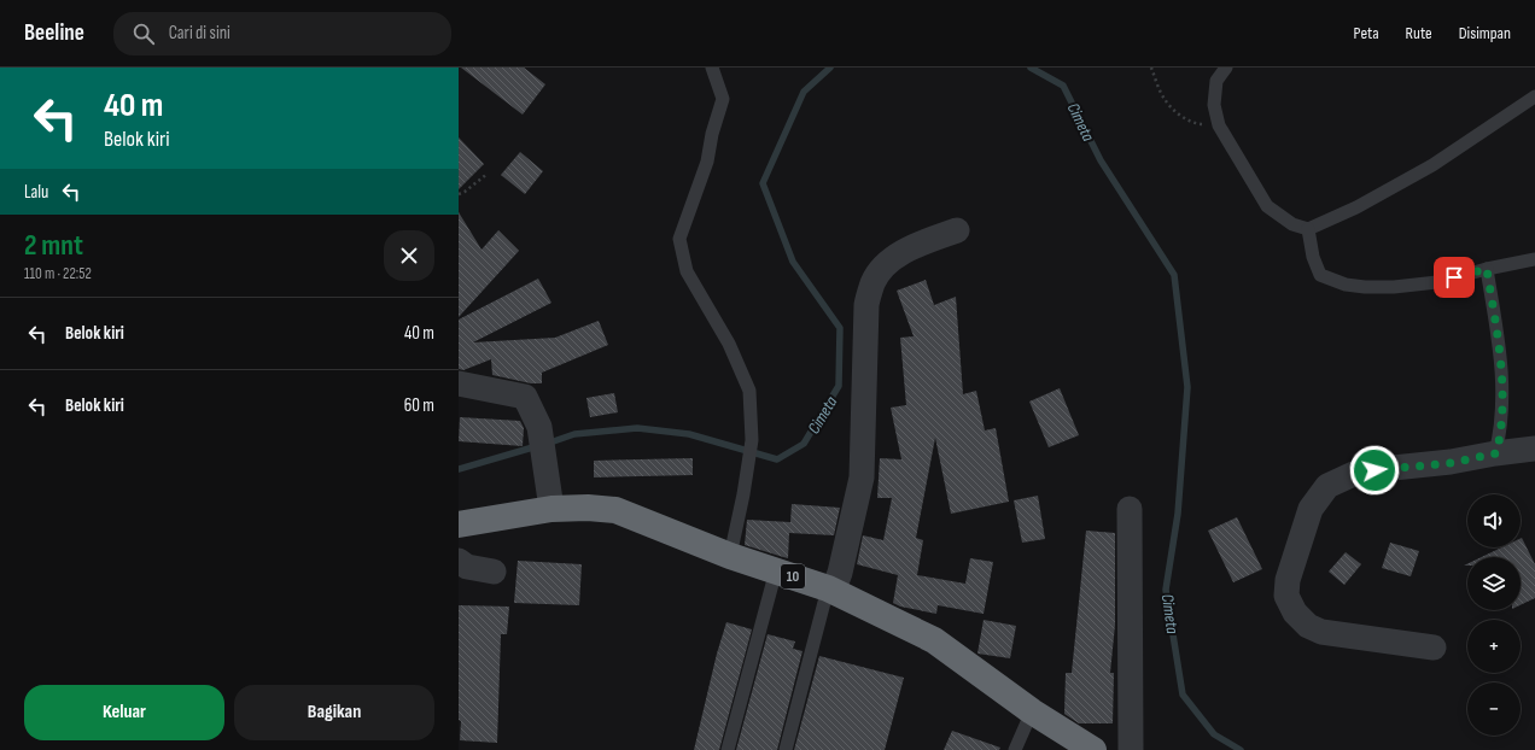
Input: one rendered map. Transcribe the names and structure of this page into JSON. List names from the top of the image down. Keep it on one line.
{"streets":{"highway":["10"]},"water":["Cimeta"],"page":{"header":"Beeline","search":"Cari di sini","nav":["Peta","Rute","Disimpan"],"turn":["40 m","Belok kiri"],"then":"Lalu","heading":["2 mnt","110 m · 22:52"],"list":[{"name":"Belok kiri","value":"40 m"},{"name":"Belok kiri","value":"60 m"}],"map_buttons":["+","−"],"buttons":["Keluar","Bagikan"]}}
